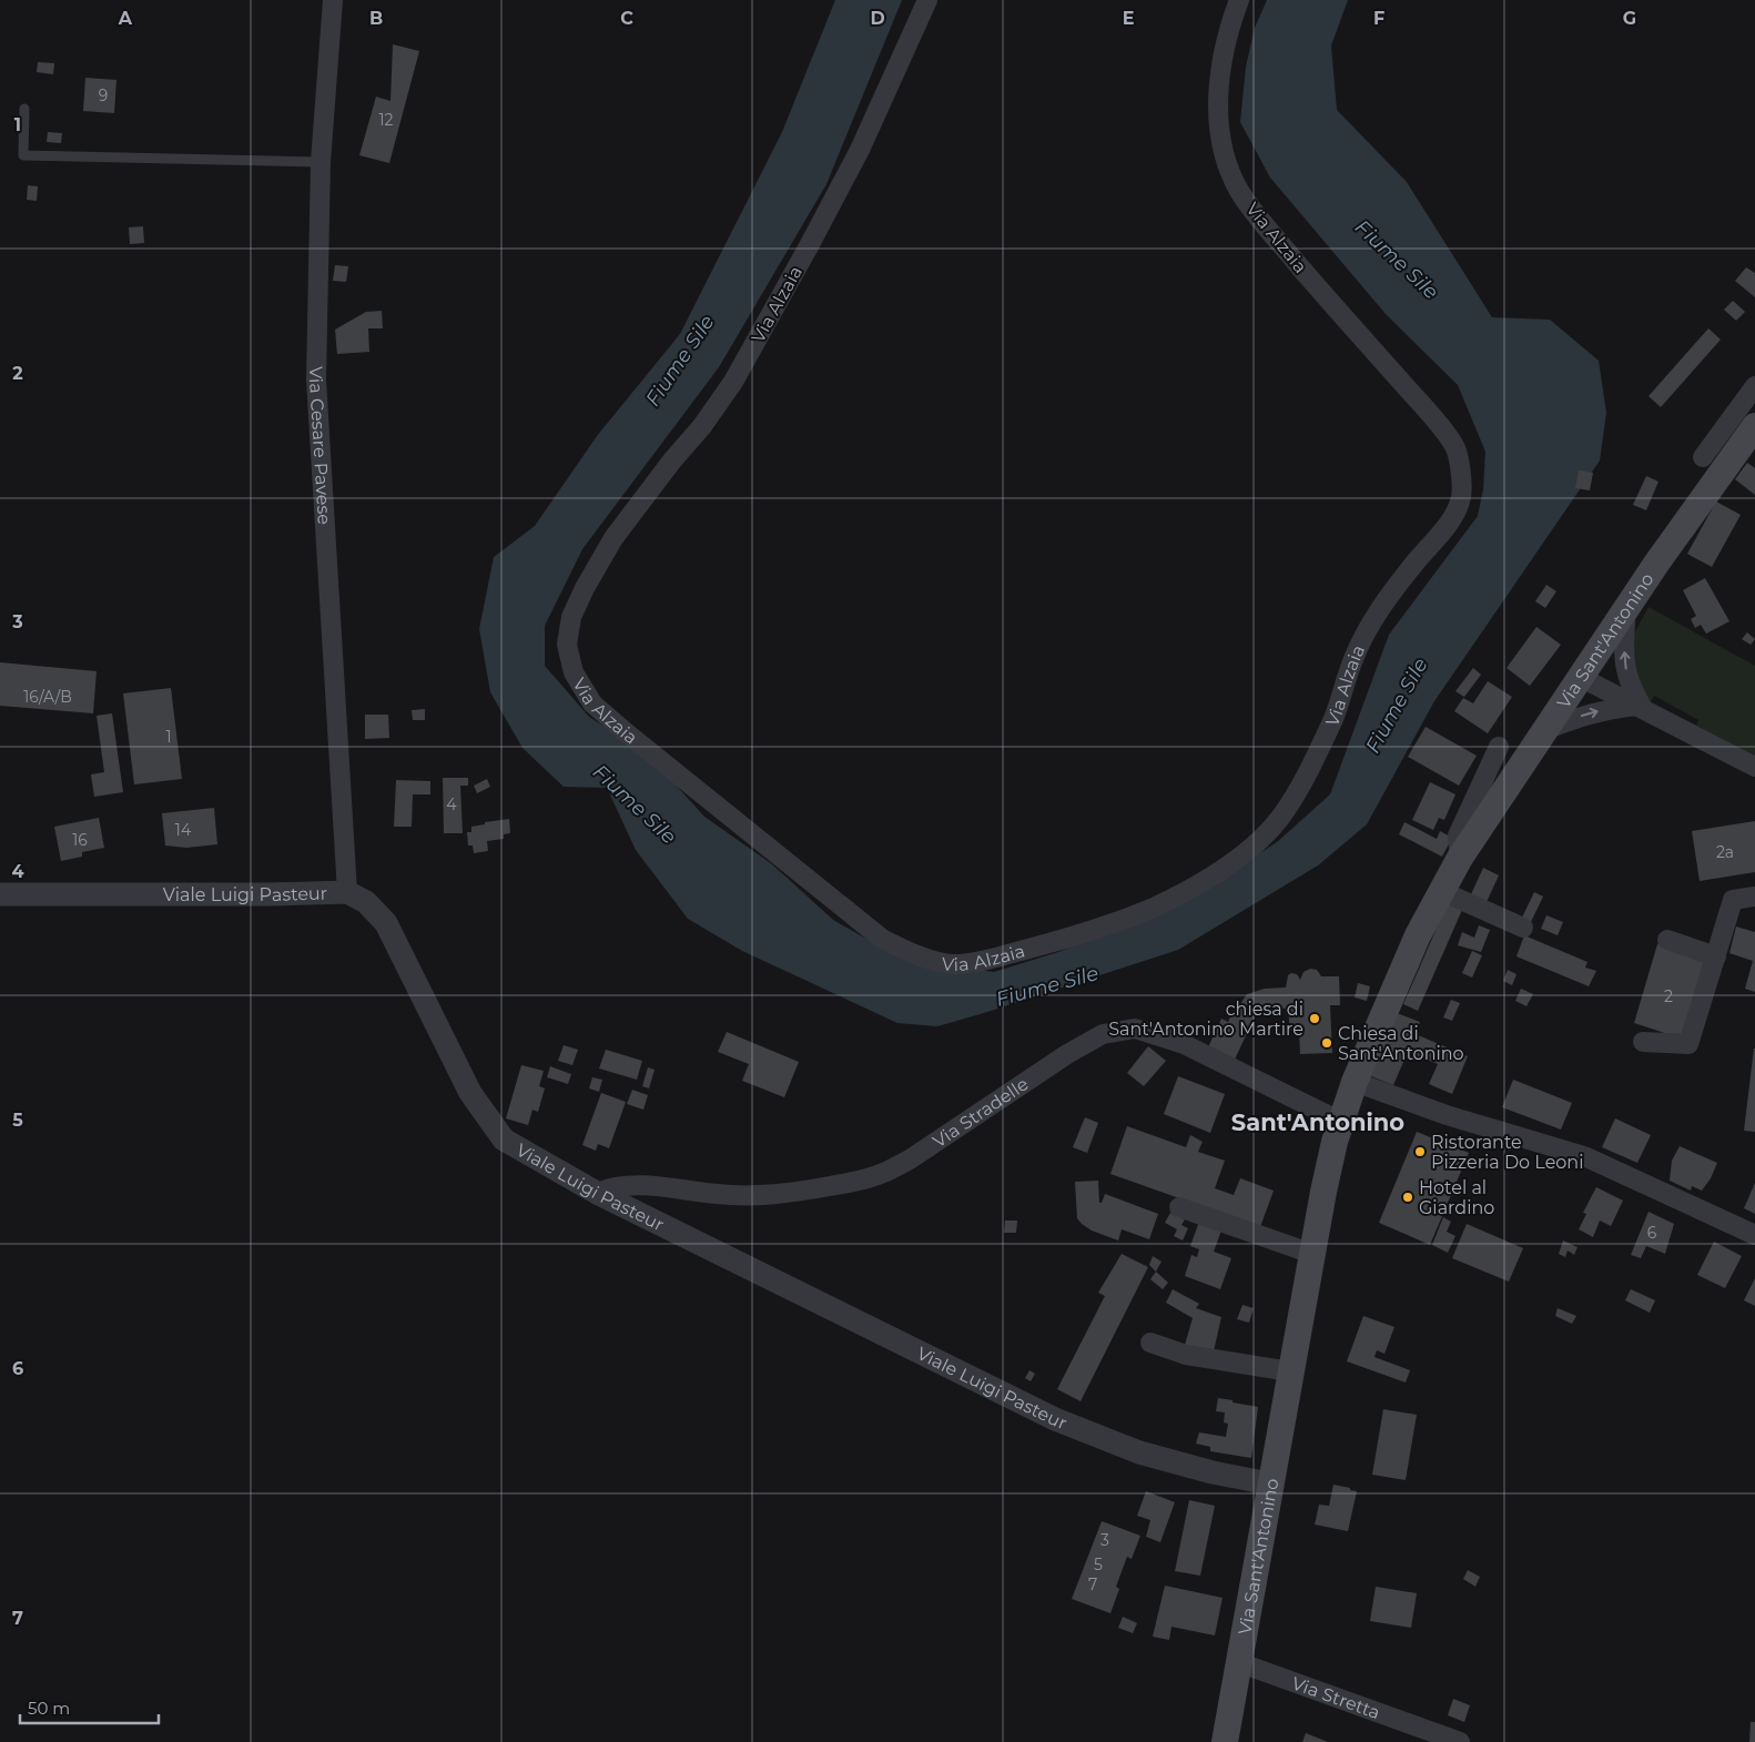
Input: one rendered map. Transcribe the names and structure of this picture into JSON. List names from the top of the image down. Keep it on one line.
{"streets":{"main road":["Via Sant'Antonino"],"street":["Via Alzaia","Via Cesare Pavese","Viale Luigi Pasteur","Via Stradelle","Via Stretta"]},"crossings":[["Via Cesare Pavese","Viale Luigi Pasteur"],["Via Sant'Antonino","Viale Luigi Pasteur"],["Via Sant'Antonino","Via Stradelle"],["Via Sant'Antonino","Via Stretta"],["Viale Luigi Pasteur","Via Stradelle"]],"districts":["Sant'Antonino"],"water":["Fiume Sile"],"places":["chiesa di Sant'Antonino Martire","Chiesa di Sant'Antonino","Ristorante Pizzeria Do Leoni","Hotel al Giardino"],"house_numbers":["9","12","16/A/B","1","4","14","16","2a","2","6","3","5","7"],"scale_bar":"50 m","grid":{"columns":["A","B","C","D","E","F","G"],"rows":["1","2","3","4","5","6","7"]}}
